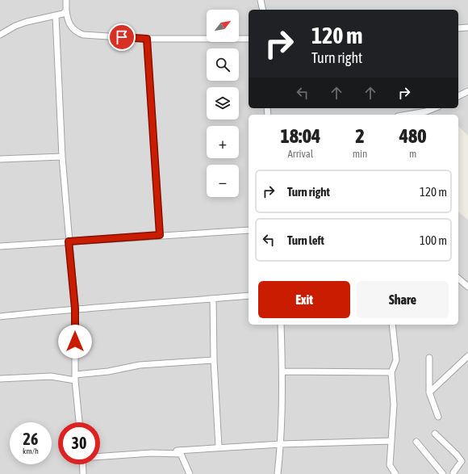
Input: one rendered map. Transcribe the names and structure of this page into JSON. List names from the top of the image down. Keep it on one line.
{"north":"top right","page":{"map_buttons":["+","−"],"turn":["120 m","Turn right"],"eta":["18:04","Arrival","2","min","480","m"],"list":[{"name":"Turn right","value":"120 m"},{"name":"Turn left","value":"100 m"}],"buttons":["Exit","Share"],"speed":"26 km/h","limit":"30"}}
